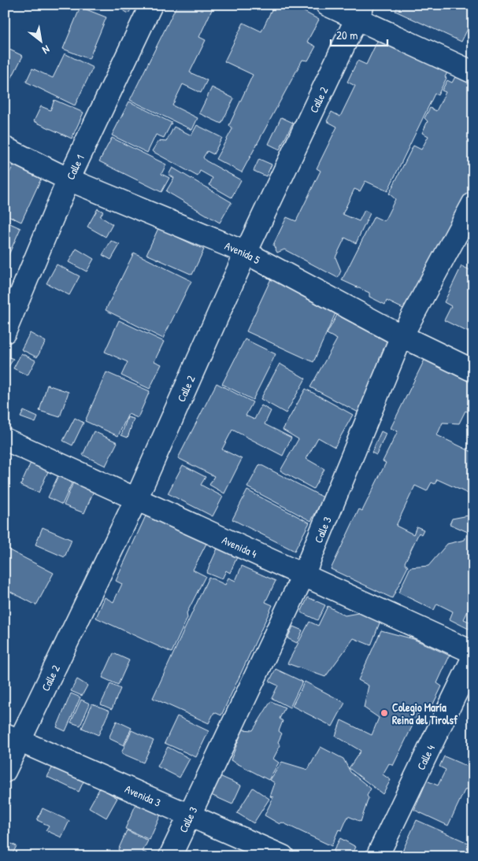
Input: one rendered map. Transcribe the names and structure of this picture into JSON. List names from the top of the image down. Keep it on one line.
{"streets":{"street":["Calle 2","Calle 1","Avenida 5","Calle 3","Avenida 4","Calle 4","Avenida 3"]},"crossings":[["Calle 2","Avenida 5"],["Calle 2","Avenida 4"],["Calle 2","Avenida 3"],["Calle 1","Avenida 5"],["Avenida 5","Calle 3"],["Calle 3","Avenida 4"],["Calle 3","Avenida 3"]],"places":["Colegio María Reina del Tirolsf"],"scale_bar":"20 m","north":"bottom right"}
